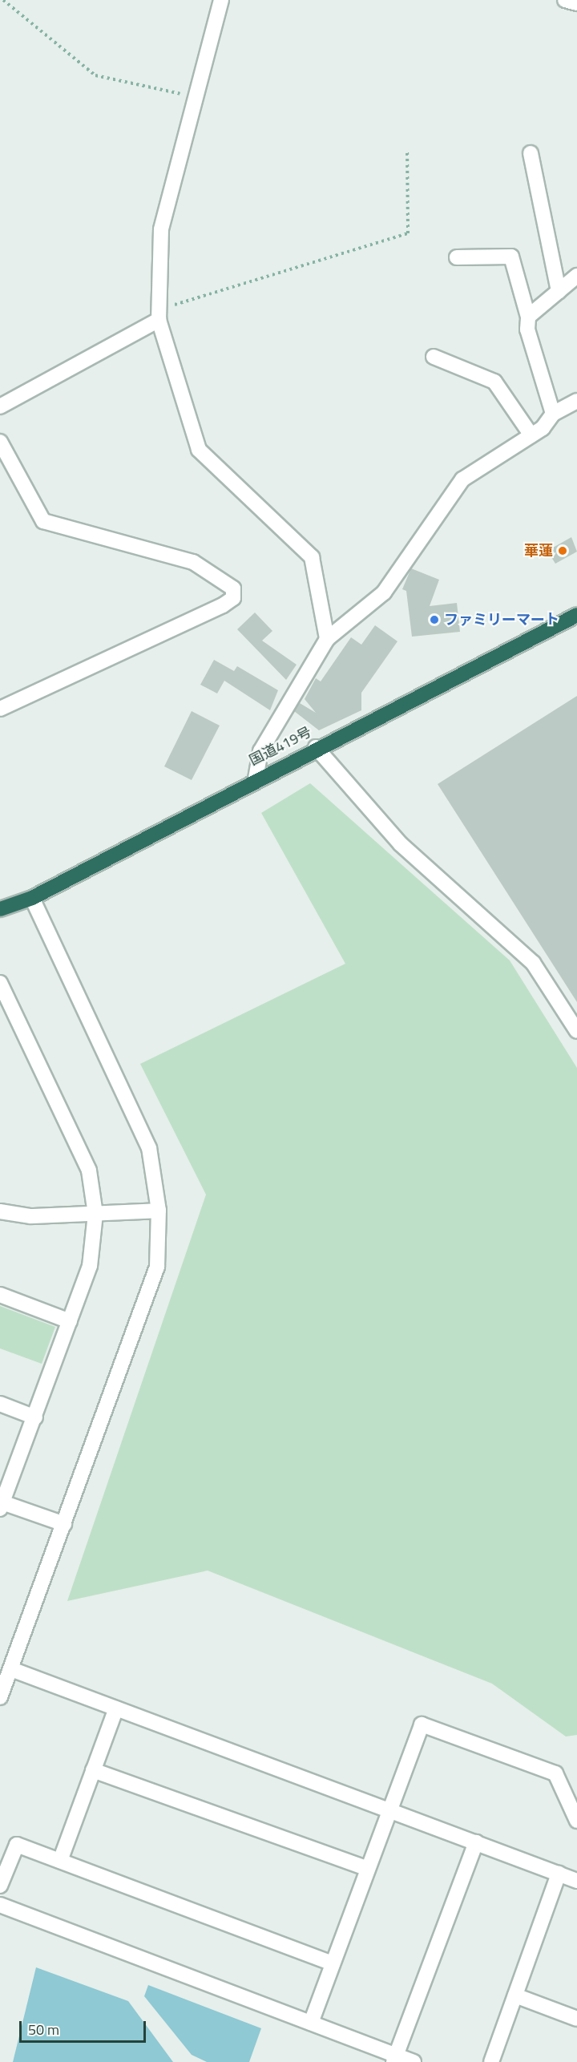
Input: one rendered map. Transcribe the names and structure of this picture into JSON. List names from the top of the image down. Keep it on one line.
{"streets":{"highway":["国道419号"]},"places":["華蓮","ファミリーマート"],"scale_bar":"50 m"}
